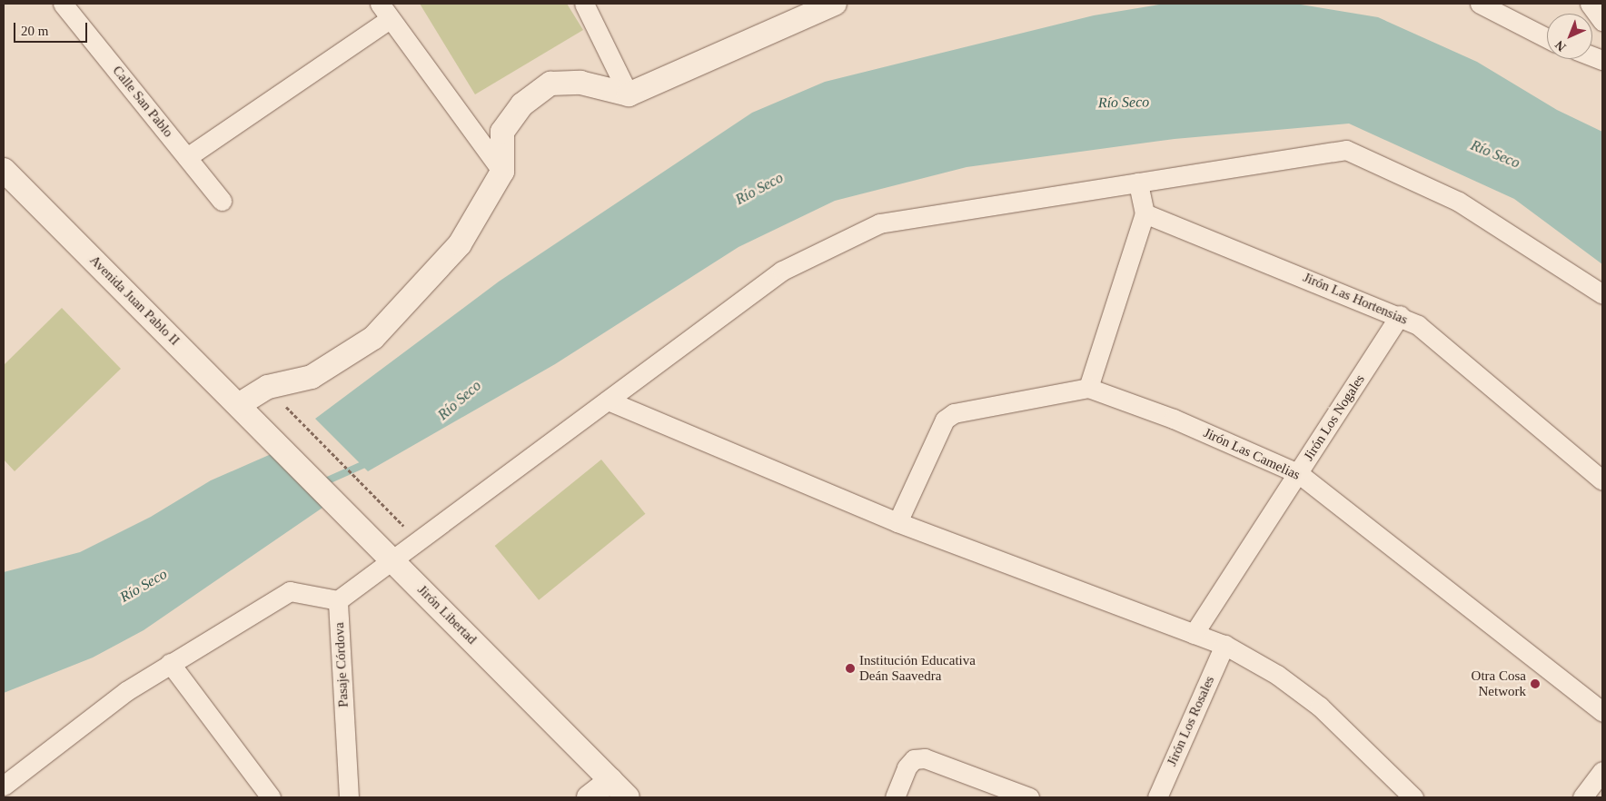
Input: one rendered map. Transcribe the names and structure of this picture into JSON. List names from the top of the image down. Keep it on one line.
{"streets":{"street":["Calle San Pablo","Jirón Las Hortensias","Avenida Juan Pablo II","Jirón Los Nogales","Jirón Las Camelias","Jirón Libertad","Pasaje Córdova","Jirón Los Rosales"]},"crossings":[["Jirón Las Hortensias","Jirón Los Nogales"],["Avenida Juan Pablo II","Jirón Libertad"],["Jirón Los Nogales","Jirón Las Camelias"]],"water":["Río Seco"],"places":["Institución Educativa Deán Saavedra","Otra Cosa Network"],"scale_bar":"20 m","north":"bottom left"}
